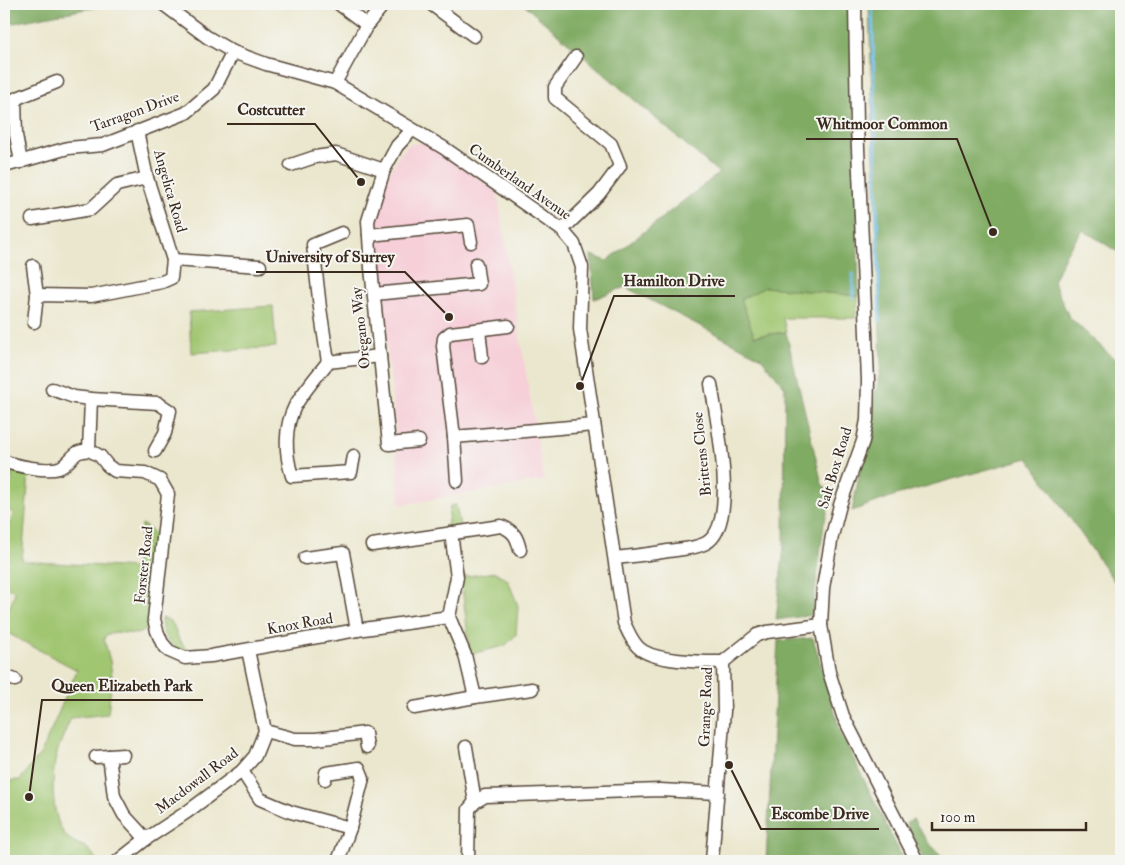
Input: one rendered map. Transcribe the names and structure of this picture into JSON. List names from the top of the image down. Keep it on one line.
{"streets":{"street":["Tarragon Drive","Cumberland Avenue","Angelica Road","Oregano Way","Brittens Close","Salt Box Road","Forster Road","Knox Road","Grange Road","Macdowall Road"]},"crossings":[["Tarragon Drive","Cumberland Avenue"],["Tarragon Drive","Angelica Road"],["Cumberland Avenue","Oregano Way"],["Cumberland Avenue","Brittens Close"],["Cumberland Avenue","Grange Road"],["Salt Box Road","Grange Road"],["Forster Road","Knox Road"]],"places":["Costcutter","Whitmoor Common","University of Surrey","Hamilton Drive","Escombe Drive","Queen Elizabeth Park"],"scale_bar":"100 m"}
